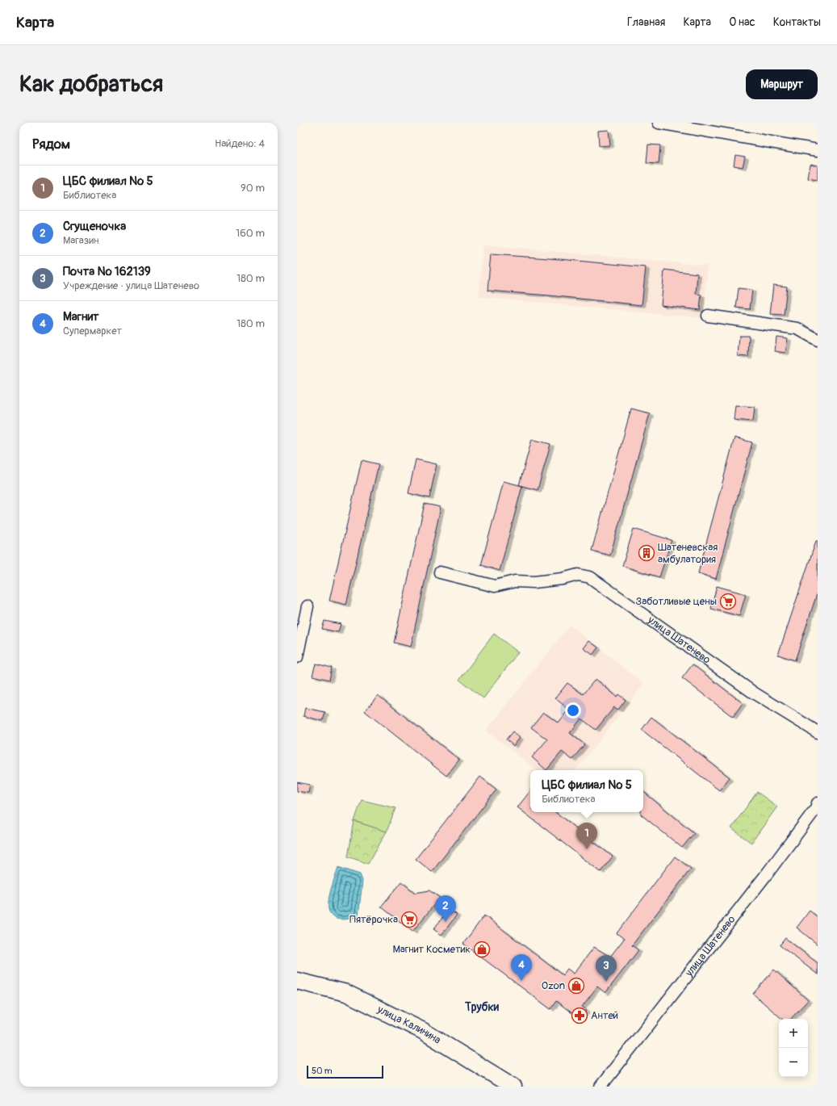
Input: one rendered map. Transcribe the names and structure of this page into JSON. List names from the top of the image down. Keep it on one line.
{"streets":{"main road":["улица Калинина"],"street":["улица Шатенево"]},"districts":["Трубки"],"places":{"building":["Шатеневская амбулатория"],"supermarket":["Заботливые цены","Пятёрочка"],"shop":["Магнит Косметик","Ozon"],"pharmacy":["Антей"]},"scale_bar":"50 m","page":{"header":"Карта","nav":["Главная","Карта","О нас","Контакты"],"buttons":"Маршрут","title":"Как добраться","heading":["Рядом","Найдено: 4"],"list":[{"mark":"1","name":"ЦБС филиал № 5","note":"Библиотека","value":"90 m"},{"mark":"2","name":"Сгущеночка","note":"Магазин","value":"160 m"},{"mark":"3","name":"Почта № 162139","note":"Учреждение · улица Шатенево","value":"180 m"},{"mark":"4","name":"Магнит","note":"Супермаркет","value":"180 m"}],"popup":["ЦБС филиал № 5","Библиотека"],"pins":["1","2","4","3"],"map_buttons":["+","−"],"scale":"50 m"}}
